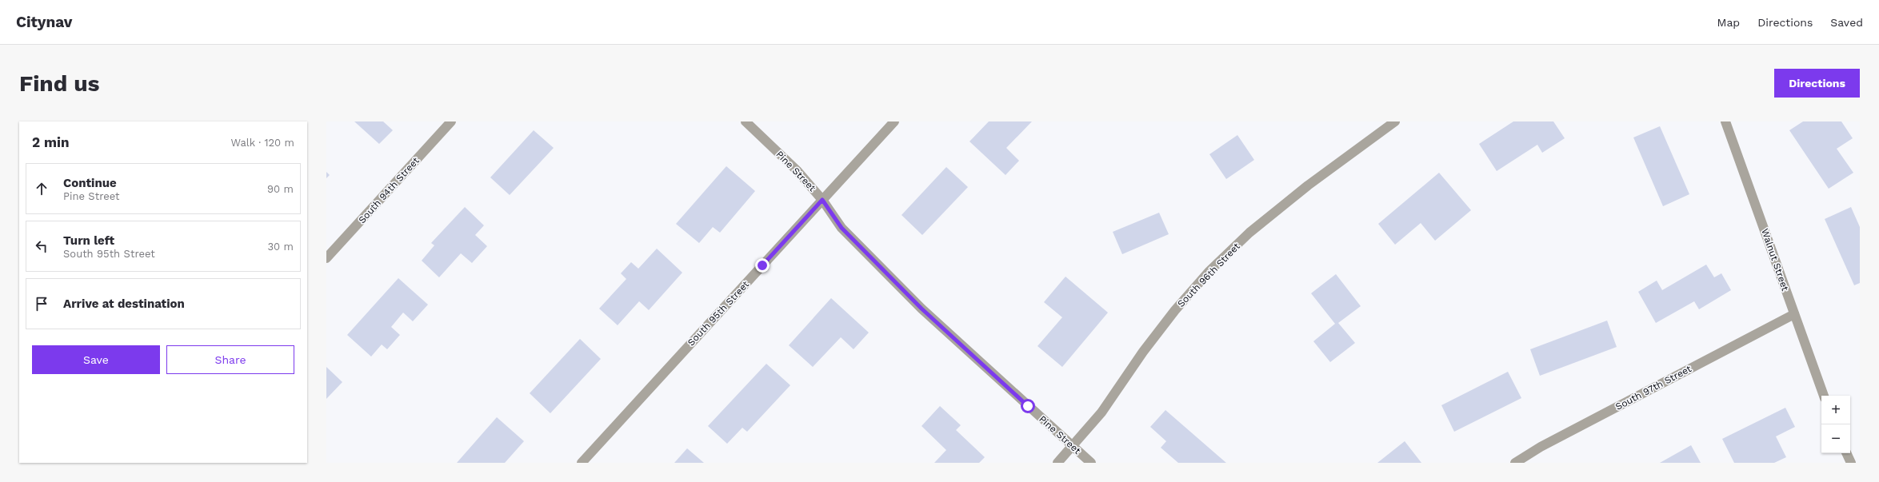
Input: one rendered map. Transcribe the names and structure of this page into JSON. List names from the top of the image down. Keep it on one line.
{"streets":{"street":["Pine Street","South 94th Street","Walnut Street","South 96th Street","South 95th Street","South 97th Street"]},"crossings":[["Pine Street","South 96th Street"],["Pine Street","South 95th Street"],["Walnut Street","South 97th Street"]],"page":{"header":"Citynav","nav":["Map","Directions","Saved"],"buttons":["Directions",["Save","Share"]],"title":"Find us","heading":["2 min","Walk · 120 m"],"list":[["Continue","Pine Street","90 m"],["Turn left","South 95th Street","30 m"],"Arrive at destination"],"map_buttons":["+","−"]}}
